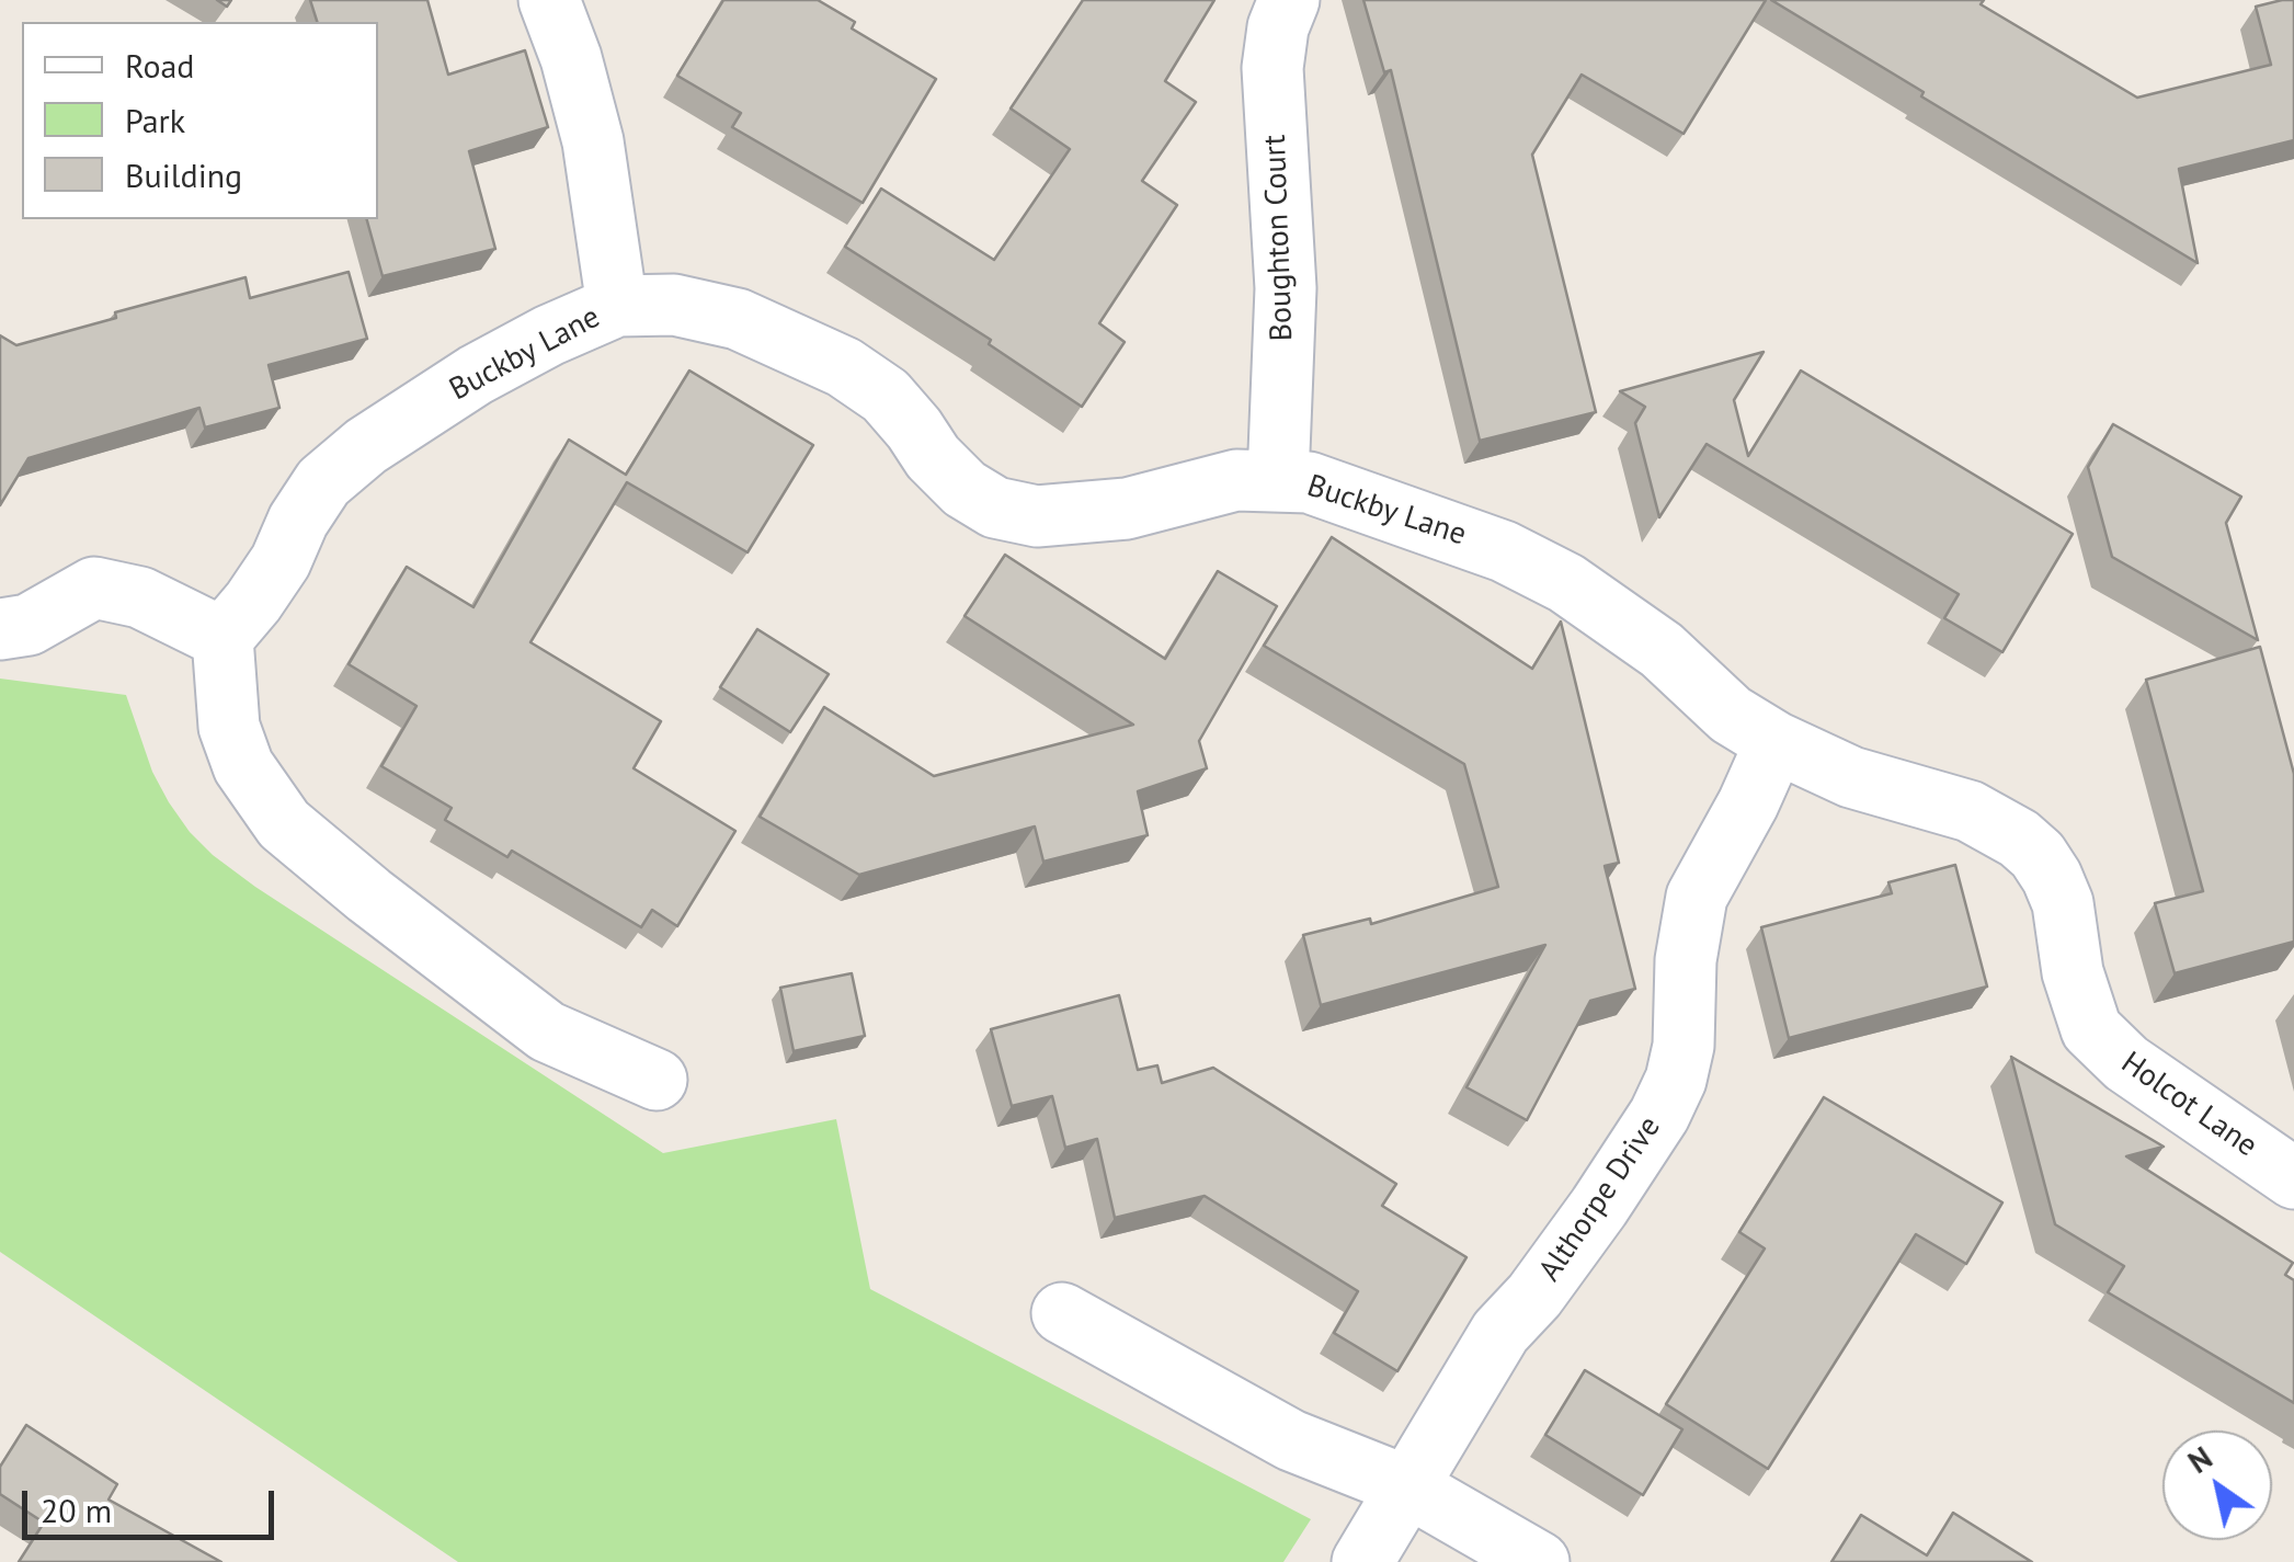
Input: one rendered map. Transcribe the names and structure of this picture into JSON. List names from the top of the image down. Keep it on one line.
{"streets":{"street":["Boughton Court","Buckby Lane","Holcot Lane","Althorpe Drive"]},"crossings":[["Boughton Court","Buckby Lane"],["Buckby Lane","Holcot Lane"],["Buckby Lane","Althorpe Drive"]],"legend":["Road","Park","Building"],"scale_bar":"20 m","north":"top left"}
